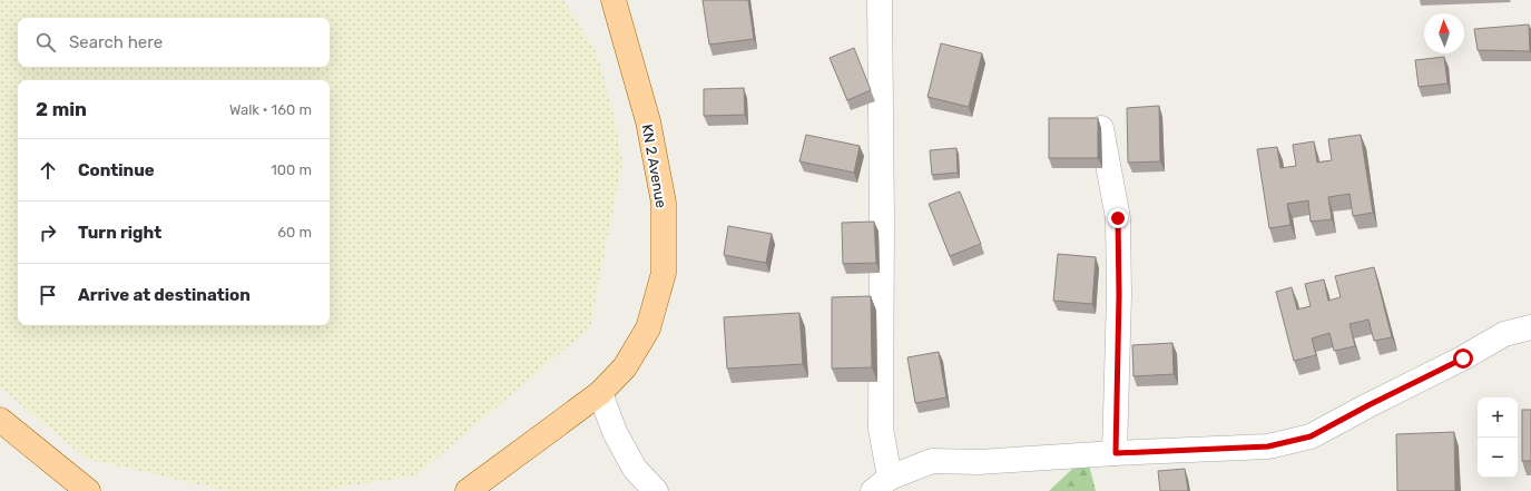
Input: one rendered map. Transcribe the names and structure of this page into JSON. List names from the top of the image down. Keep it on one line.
{"streets":{"main road":["KN 2 Avenue"]},"north":"top","page":{"search":"Search here","heading":["2 min","Walk · 160 m"],"list":[["Continue","100 m"],["Turn right","60 m"],"Arrive at destination"],"map_buttons":["+","−"]}}
